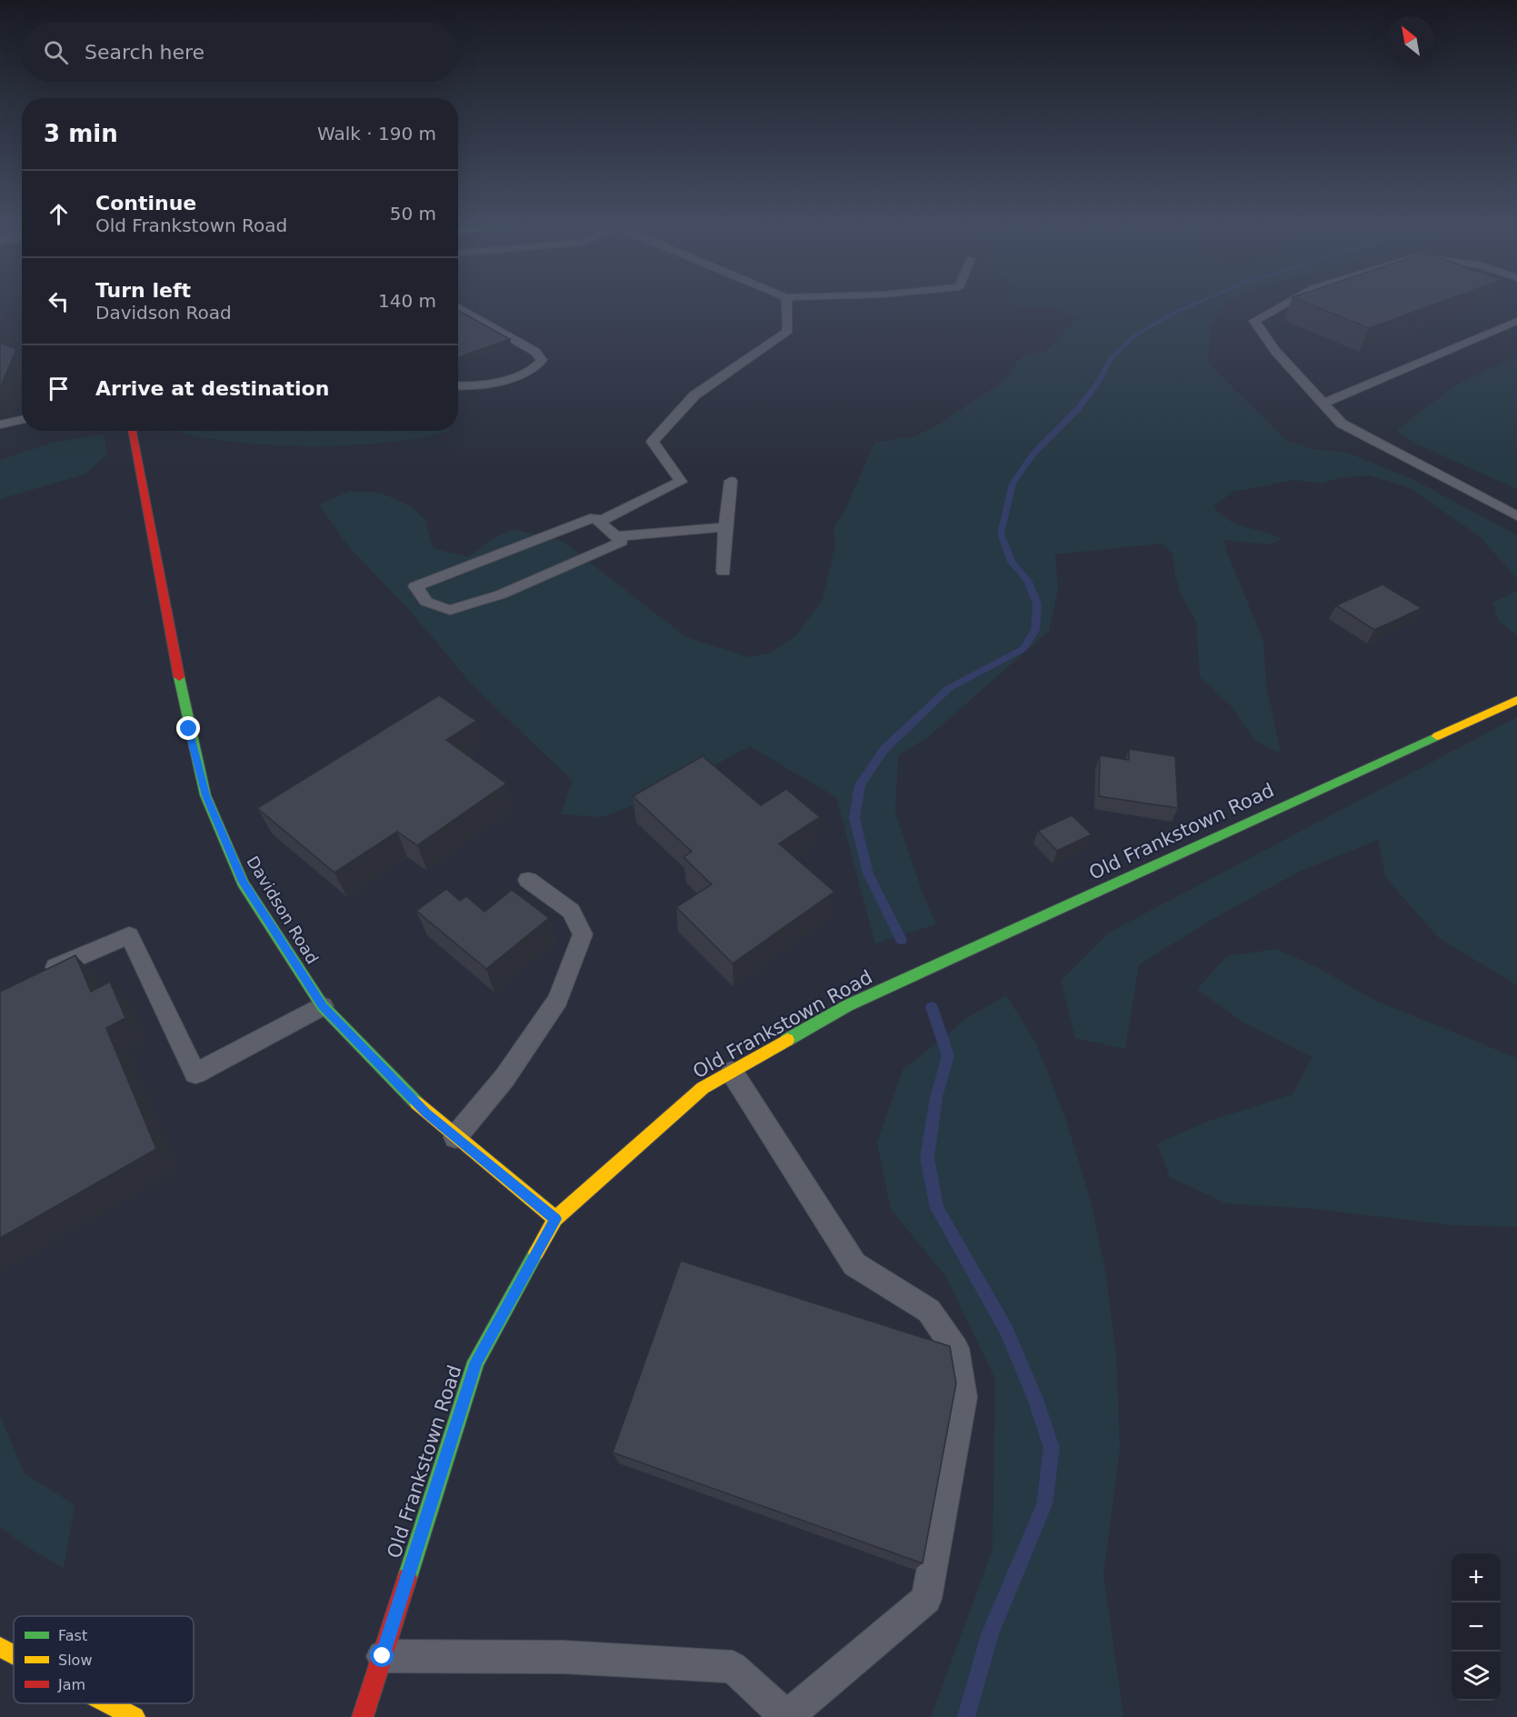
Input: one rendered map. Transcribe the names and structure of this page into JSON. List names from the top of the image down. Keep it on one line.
{"streets":{"street":["Old Frankstown Road","Davidson Road"]},"crossings":[["Old Frankstown Road","Davidson Road"]],"legend":["Fast","Slow","Jam"],"north":"top left","page":{"search":"Search here","heading":["3 min","Walk · 190 m"],"list":[["Continue","Old Frankstown Road","50 m"],["Turn left","Davidson Road","140 m"],"Arrive at destination"],"map_buttons":["+","−"]}}
